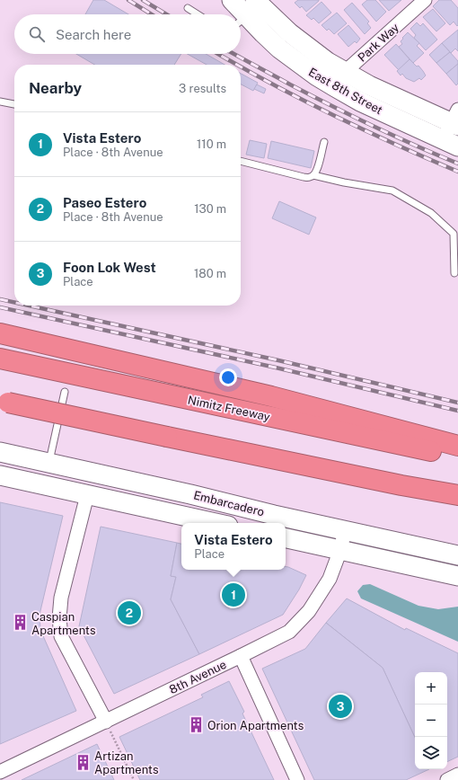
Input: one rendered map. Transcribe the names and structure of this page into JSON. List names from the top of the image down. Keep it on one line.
{"streets":{"highway":["Nimitz Freeway"],"main road":["East 8th Street","Embarcadero"],"street":["Park Way","8th Avenue"]},"crossings":[["Park Way","East 8th Street"],["Embarcadero","8th Avenue"]],"places":{"building":["Caspian Apartments","Orion Apartments","Artizan Apartments"]},"page":{"search":"Search here","heading":["Nearby","3 results"],"list":[{"mark":"1","name":"Vista Estero","note":"Place · 8th Avenue","value":"110 m"},{"mark":"2","name":"Paseo Estero","note":"Place · 8th Avenue","value":"130 m"},{"mark":"3","name":"Foon Lok West","note":"Place","value":"180 m"}],"popup":["Vista Estero","Place"],"pins":["1","2","3"],"map_buttons":["+","−"]}}
